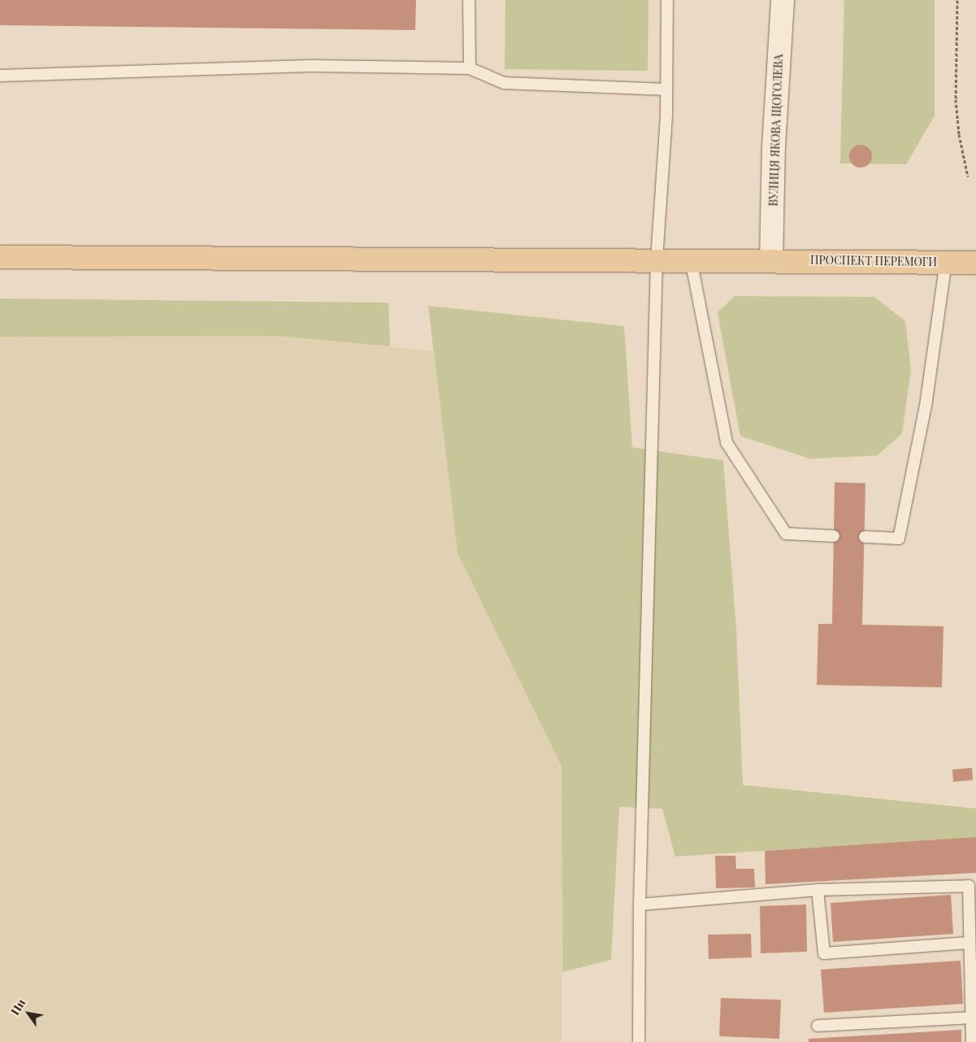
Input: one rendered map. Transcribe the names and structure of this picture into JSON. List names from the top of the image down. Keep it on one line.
{"streets":{"main road":["ПРОСПЕКТ ПЕРЕМОГИ"],"street":["ВУЛИЦЯ ЯКОВА ЩОГОЛЕВА"]},"crossings":[["ВУЛИЦЯ ЯКОВА ЩОГОЛЕВА","ПРОСПЕКТ ПЕРЕМОГИ"]],"north":"top left"}
